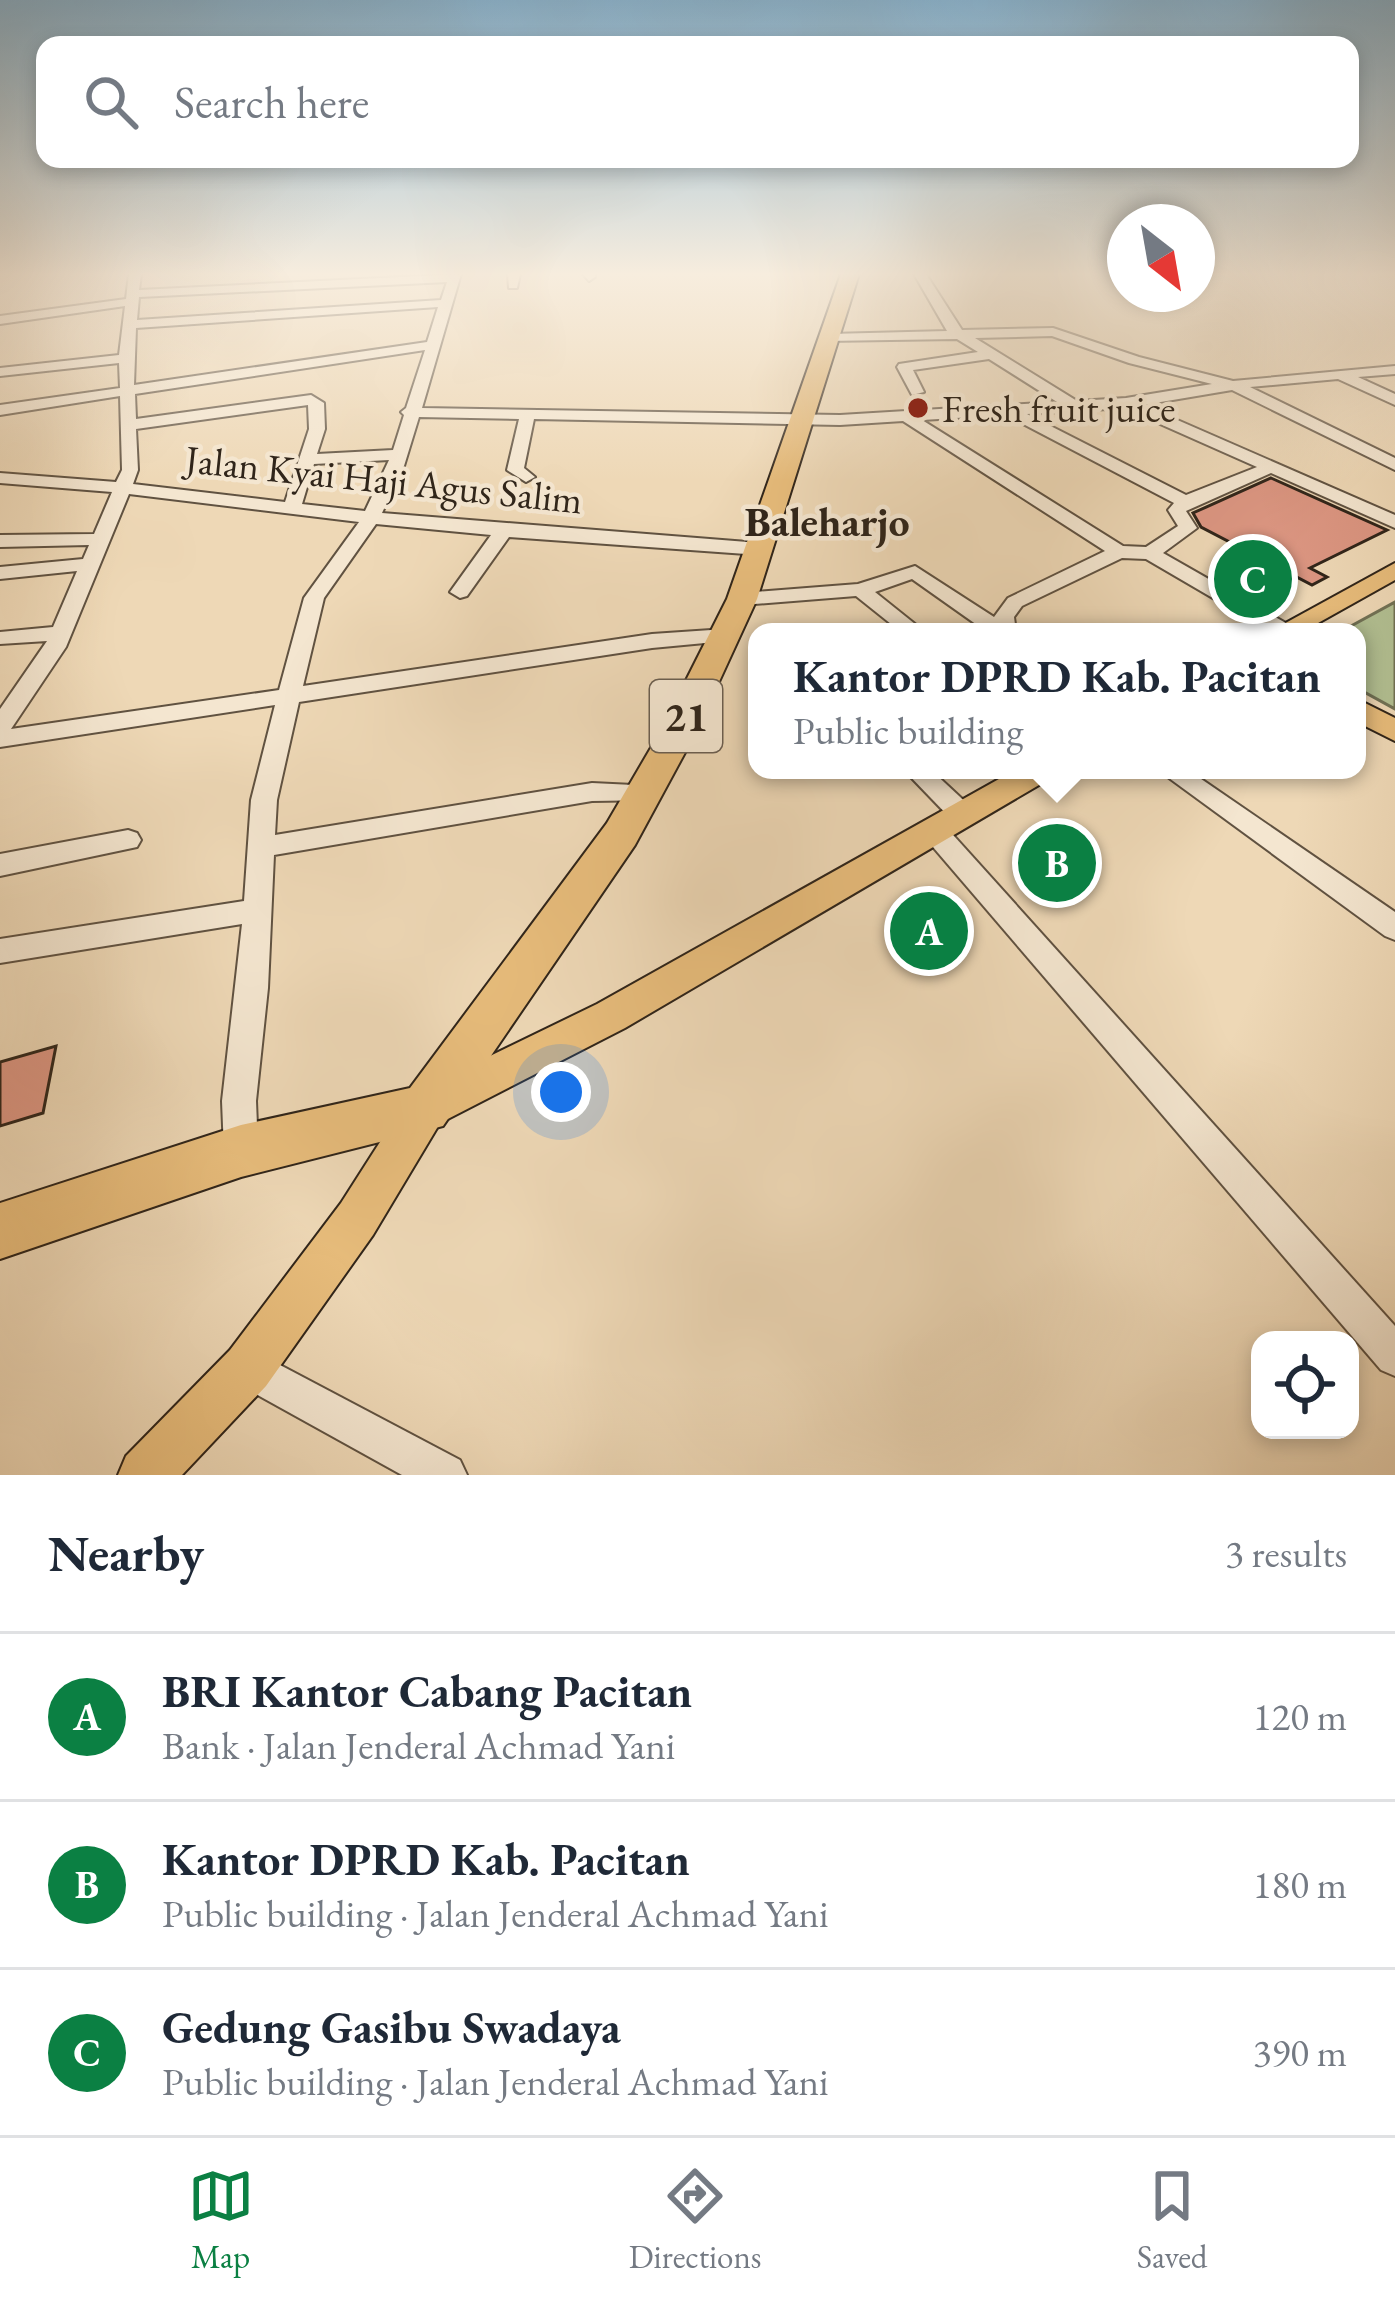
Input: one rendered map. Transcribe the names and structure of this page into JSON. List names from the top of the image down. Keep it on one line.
{"streets":{"highway":["21"],"street":["Jalan Kyai Haji Agus Salim"]},"crossings":[["Jalan Kyai Haji Agus Salim","21"]],"districts":["Baleharjo"],"places":["Fresh fruit juice"],"north":"bottom right","page":{"search":"Search here","pins":["C","B","A"],"popup":["Kantor DPRD Kab. Pacitan","Public building"],"heading":["Nearby","3 results"],"list":[{"mark":"A","name":"BRI Kantor Cabang Pacitan","note":"Bank · Jalan Jenderal Achmad Yani","value":"120 m"},{"mark":"B","name":"Kantor DPRD Kab. Pacitan","note":"Public building · Jalan Jenderal Achmad Yani","value":"180 m"},{"mark":"C","name":"Gedung Gasibu Swadaya","note":"Public building · Jalan Jenderal Achmad Yani","value":"390 m"}],"nav":["Map","Directions","Saved"]}}
